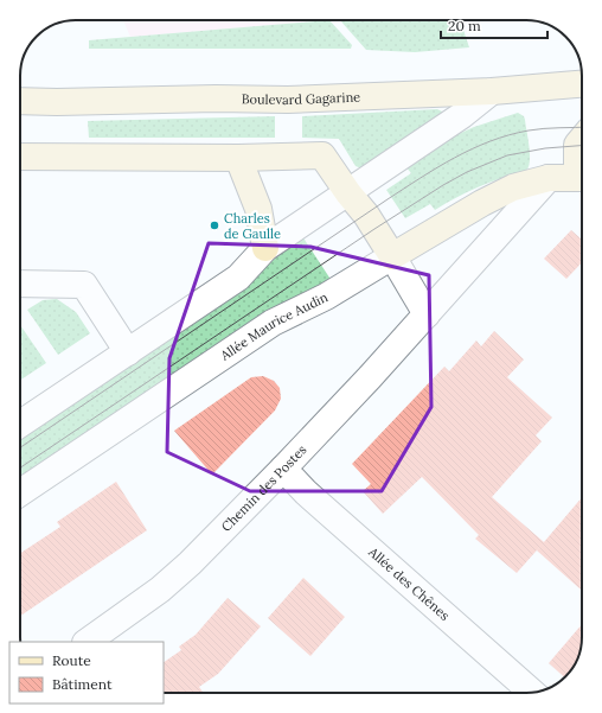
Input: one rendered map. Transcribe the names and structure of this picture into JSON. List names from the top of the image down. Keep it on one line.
{"streets":{"main road":["Boulevard Gagarine","Allée Maurice Audin"],"street":["Chemin des Postes","Allée des Chênes"]},"crossings":[["Allée Maurice Audin","Chemin des Postes"],["Chemin des Postes","Allée des Chênes"]],"places":["Charles de Gaulle"],"legend":["Route","Bâtiment"],"scale_bar":"20 m"}
